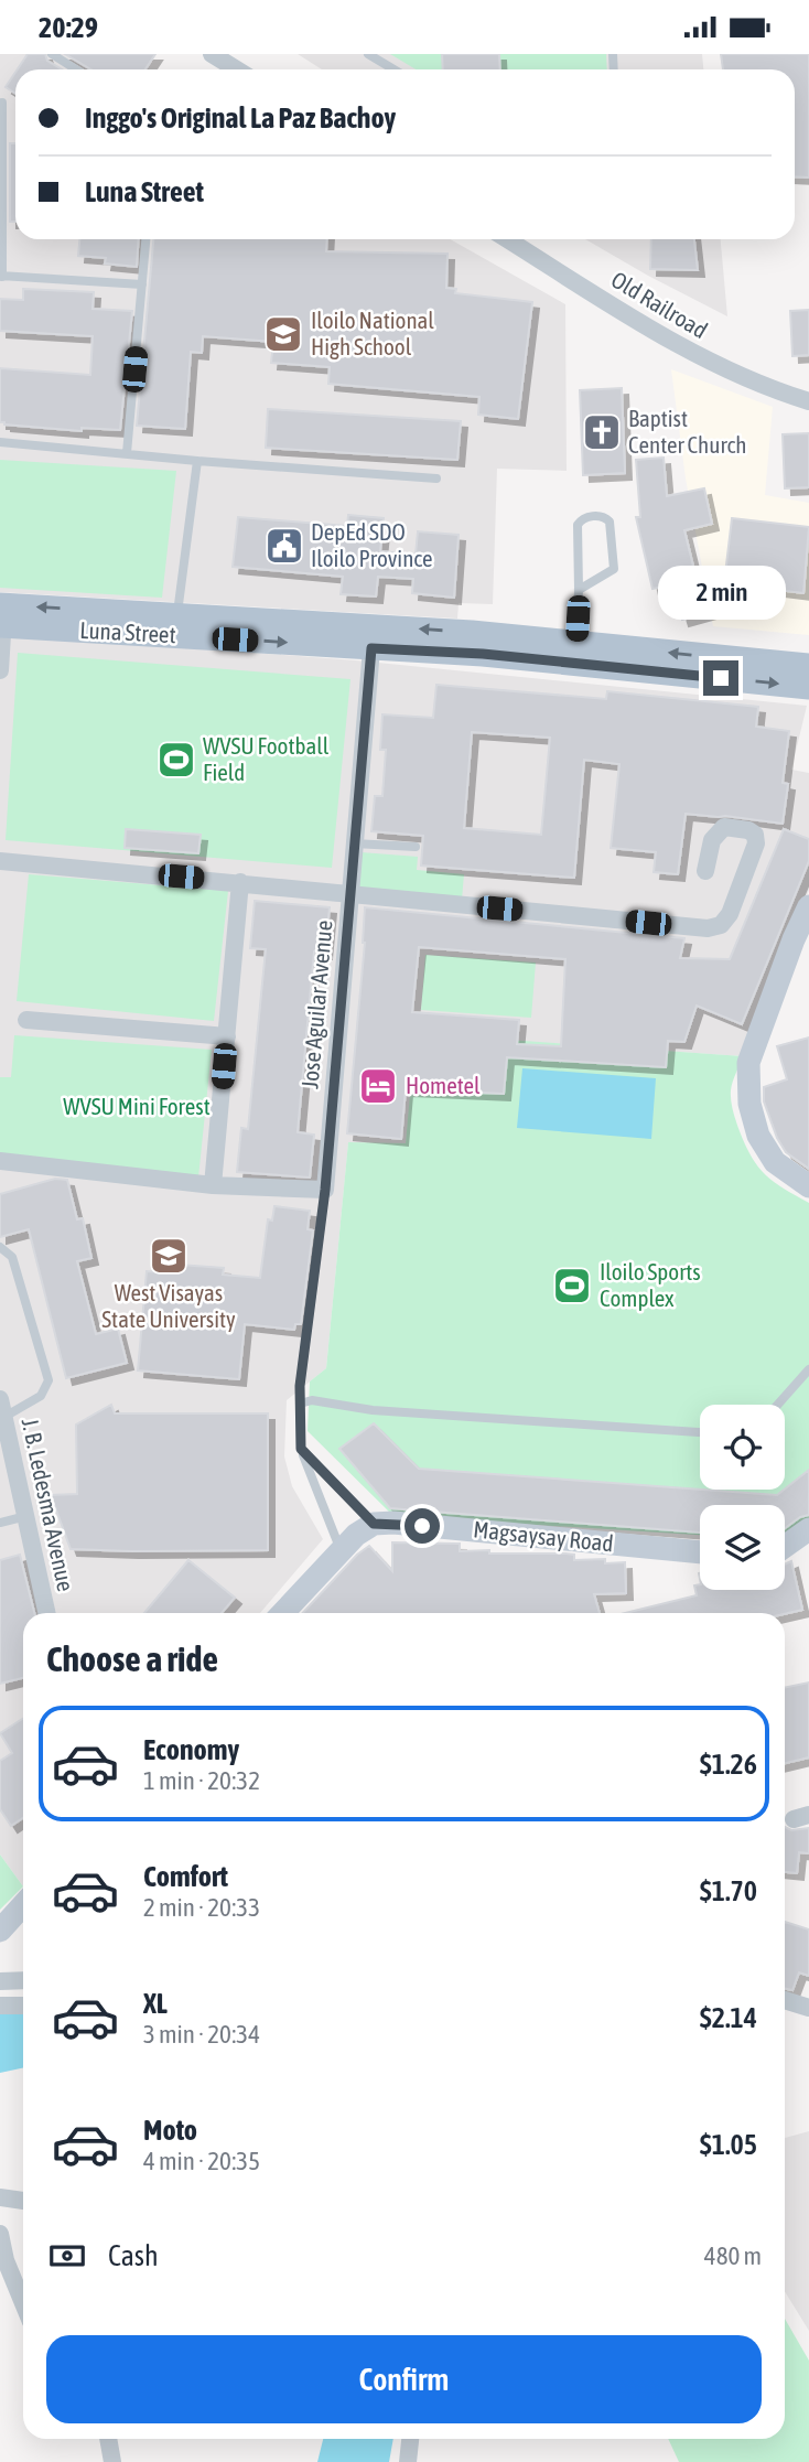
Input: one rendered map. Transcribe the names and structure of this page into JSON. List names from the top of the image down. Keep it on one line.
{"streets":{"main road":["Luna Street"],"street":["Old Railroad","Jose Aguilar Avenue","J. B. Ledesma Avenue","Magsaysay Road"]},"crossings":[["Luna Street","Jose Aguilar Avenue"]],"parks":["WVSU Mini Forest"],"places":{"school or university":["Iloilo National High School","West Visayas State University"],"church":["Baptist Center Church"],"public building":["DepEd SDO Iloilo Province"],"sports":["WVSU Football Field","Iloilo Sports Complex"],"hotel":["Hometel"]},"page":{"status":"20:29","banner":["Inggo's Original La Paz Bachoy","Luna Street"],"bubble":"2 min","heading":"Choose a ride","list":[{"name":"Economy","note":"1 min · 20:32","value":"$1.26"},{"name":"Comfort","note":"2 min · 20:33","value":"$1.70"},{"name":"XL","note":"3 min · 20:34","value":"$2.14"},{"name":"Moto","note":"4 min · 20:35","value":"$1.05"}],"pay":["Cash","480 m"],"buttons":"Confirm"}}
